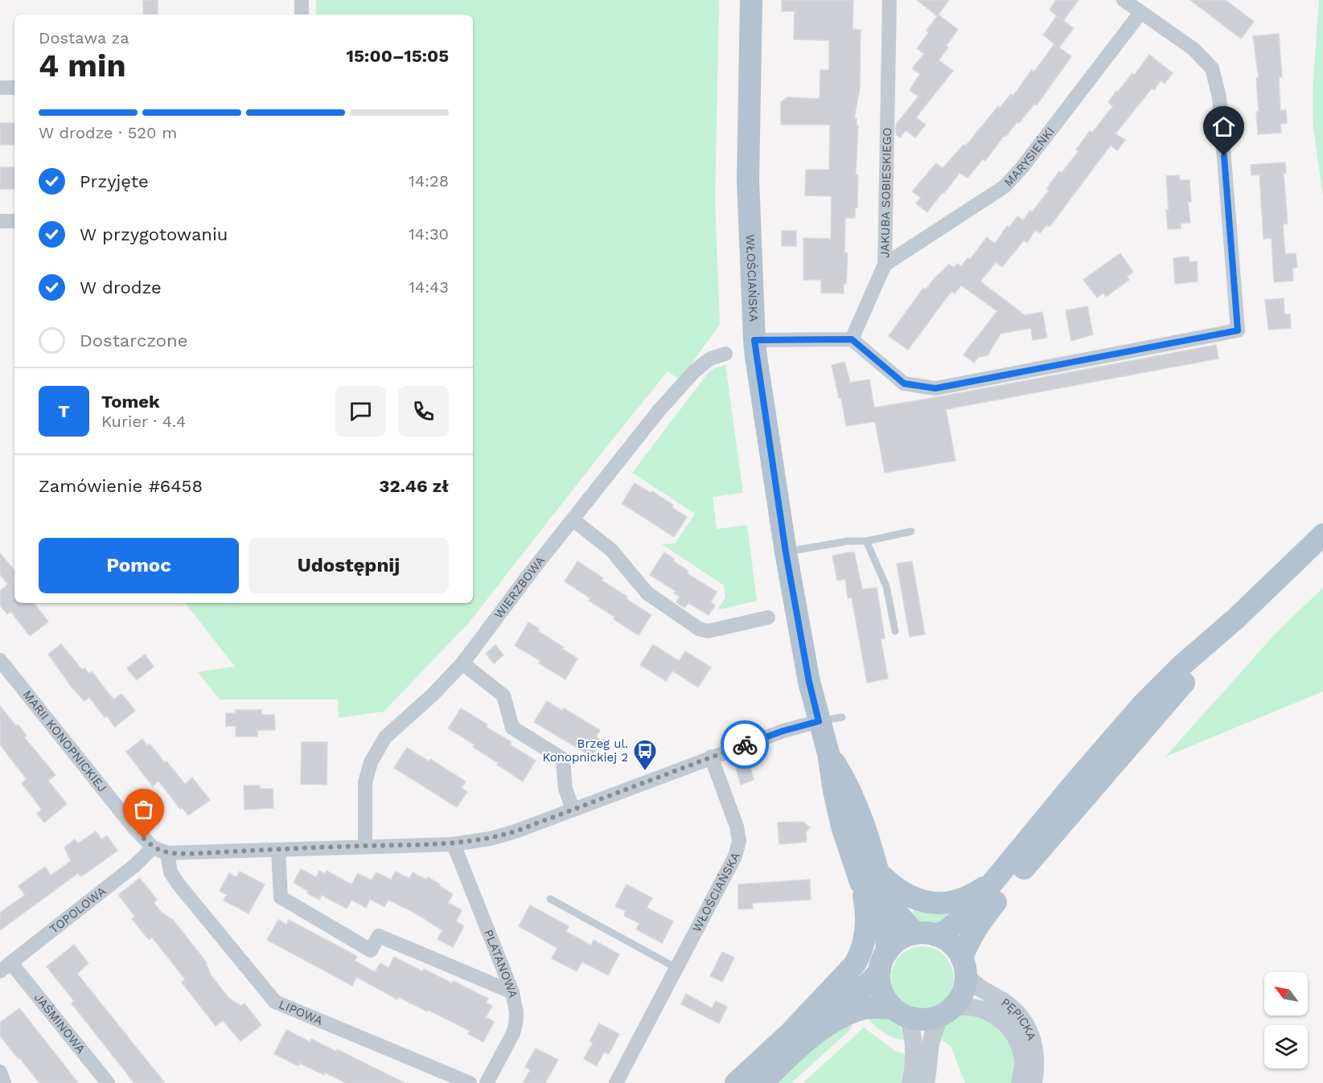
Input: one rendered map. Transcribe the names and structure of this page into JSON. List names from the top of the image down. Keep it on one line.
{"streets":{"main road":["WŁOŚCIAŃSKA"],"street":["MARYSIEŃKI","JAKUBA SOBIESKIEGO","WIERZBOWA","MARII KONOPNICKIEJ","TOPOLOWA","PLATANOWA","LIPOWA","PĘPICKA","JAŚMINOWA"]},"crossings":[["MARYSIEŃKI","JAKUBA SOBIESKIEGO"],["WŁOŚCIAŃSKA","MARII KONOPNICKIEJ"],["WŁOŚCIAŃSKA","PĘPICKA"],["WIERZBOWA","MARII KONOPNICKIEJ"],["MARII KONOPNICKIEJ","TOPOLOWA"],["MARII KONOPNICKIEJ","PLATANOWA"],["MARII KONOPNICKIEJ","LIPOWA"],["TOPOLOWA","JAŚMINOWA"]],"places":{"bus stop":["Brzeg ul. Konopnickiej 2"]},"north":"top left","page":{"heading":["4 min","Dostawa za","15:00–15:05"],"panel":["Tomek","Kurier · 4.4","Zamówienie #6458","32.46 zł"],"bar":"W drodze · 520 m","list":[["Przyjęte","14:28"],["W przygotowaniu","14:30"],["W drodze","14:43"],"Dostarczone"],"round":"T","buttons":["Pomoc","Udostępnij"]}}
